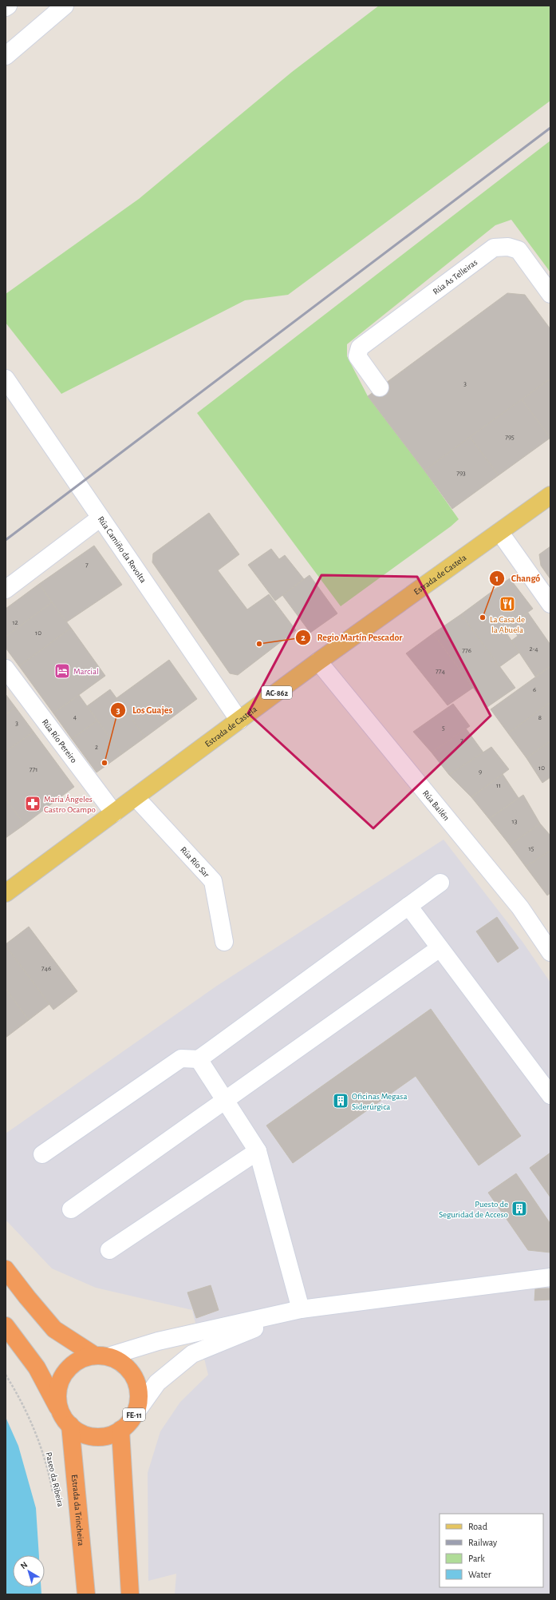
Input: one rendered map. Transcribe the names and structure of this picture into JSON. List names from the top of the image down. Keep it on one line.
{"streets":{"highway":["FE-11","Estrada da Trincheira"],"main road":["Estrada de Castela","AC-862"],"street":["Rúa As Telleiras","Rúa Camiño da Revolta","Rúa Río Pereiro","Rúa Bailén","Rúa Río Sar"],"path":["Paseo da Ribeira"]},"crossings":[["Rúa Camiño da Revolta","Estrada de Castela"],["Estrada de Castela","Rúa Río Pereiro"],["Estrada de Castela","Rúa Bailén"],["Estrada de Castela","Rúa Río Sar"],["FE-11","Estrada da Trincheira"]],"places":{"restaurant":["La Casa de la Abuela"],"other":["Changó","Regio Martín Pescador","Los Guajes"],"hotel":["Marcial"],"pharmacy":["María Ángeles Castro Ocampo"],"building":["Oficinas Megasa Siderúrgica","Puesto de Seguridad de Acceso"]},"house_numbers":["3","795","793","7","12","10","2-4","776","774","6","4","8","3","5","7","2","10","771","9","11","13","15","746"],"legend":["Road","Railway","Park","Water"],"north":"top left"}
